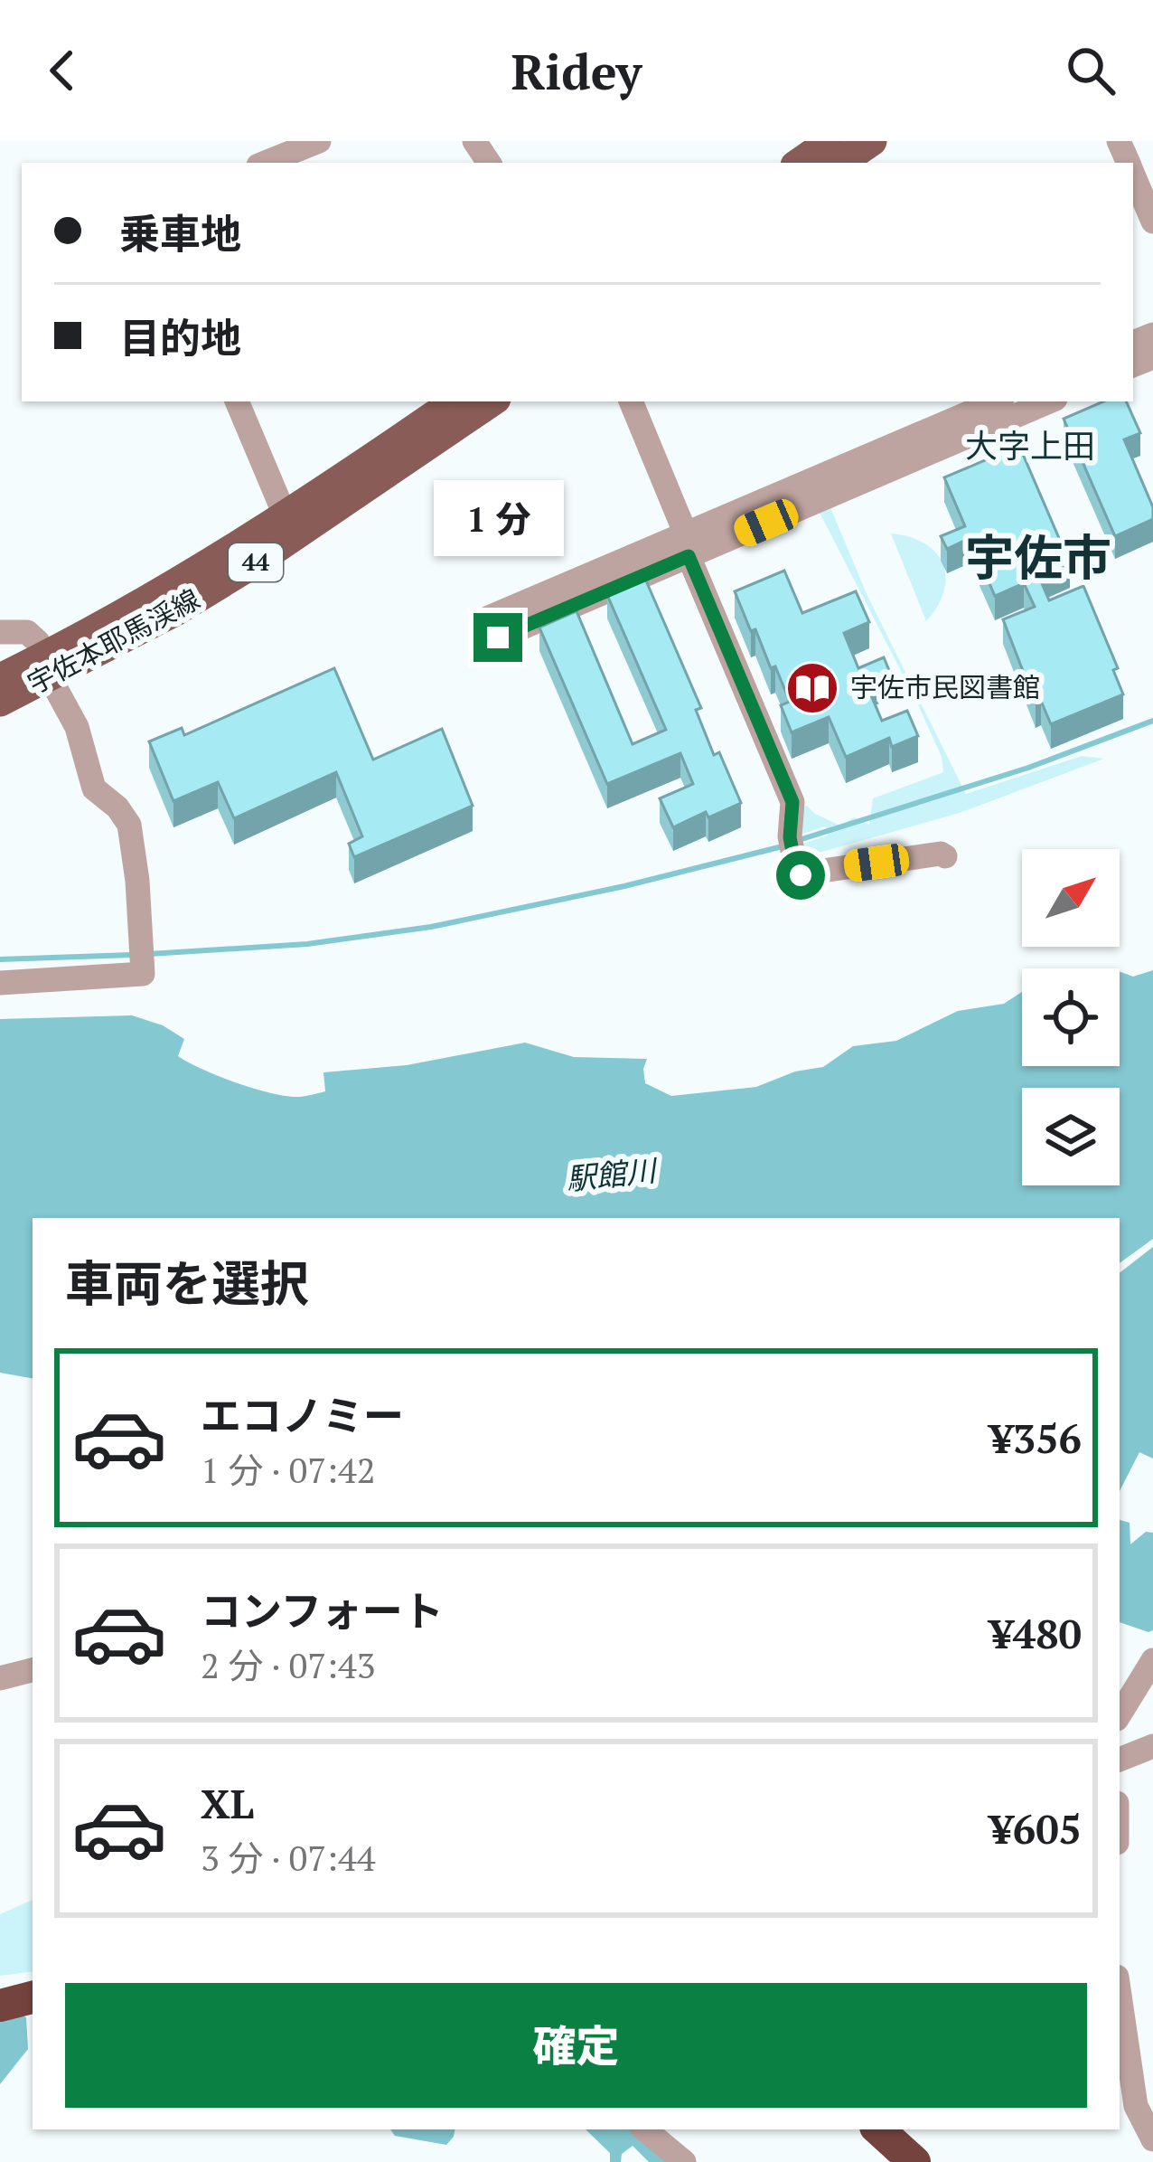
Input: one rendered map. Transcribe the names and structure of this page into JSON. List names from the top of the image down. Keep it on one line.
{"streets":{"main road":["44","宇佐本耶馬渓線"]},"districts":["大字上田","宇佐市"],"water":["駅館川"],"places":{"library":["宇佐市民図書館"]},"north":"top right","page":{"header":"Ridey","banner":["乗車地","目的地"],"bubble":"1 分","heading":"車両を選択","list":[{"name":"エコノミー","note":"1 分 · 07:42","value":"¥356"},{"name":"コンフォート","note":"2 分 · 07:43","value":"¥480"},{"name":"XL","note":"3 分 · 07:44","value":"¥605"}],"buttons":"確定"}}
